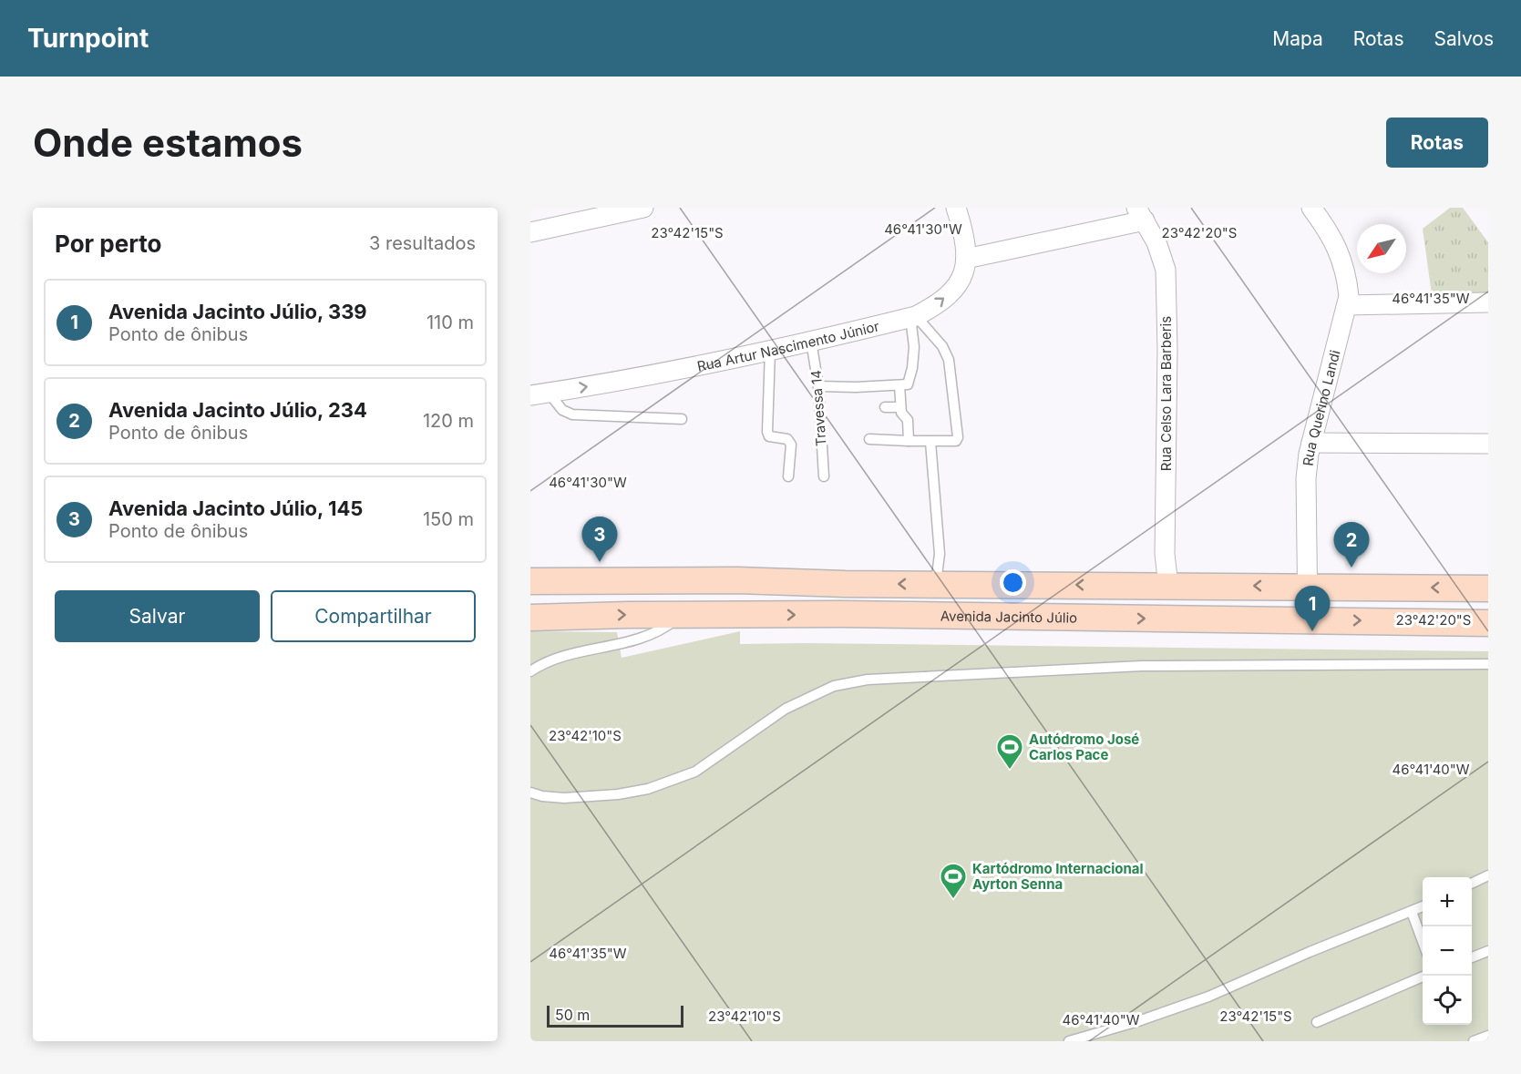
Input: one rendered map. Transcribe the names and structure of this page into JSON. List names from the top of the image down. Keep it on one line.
{"streets":{"street":["Rua Artur Nascimento Júnior","Rua Celso Lara Barberis","Rua Querino Landi","Avenida Jacinto Júlio"],"lane":["Travessa 14"]},"crossings":[["Rua Artur Nascimento Júnior","Travessa 14"],["Rua Querino Landi","Avenida Jacinto Júlio"]],"places":{"sports":["Autódromo José Carlos Pace","Kartódromo Internacional Ayrton Senna"]},"scale_bar":"50 m","north":"bottom left","page":{"header":"Turnpoint","nav":["Mapa","Rotas","Salvos"],"buttons":["Rotas",["Salvar","Compartilhar"]],"title":"Onde estamos","heading":["Por perto","3 resultados"],"list":[{"mark":"1","name":"Avenida Jacinto Júlio, 339","note":"Ponto de ônibus","value":"110 m"},{"mark":"2","name":"Avenida Jacinto Júlio, 234","note":"Ponto de ônibus","value":"120 m"},{"mark":"3","name":"Avenida Jacinto Júlio, 145","note":"Ponto de ônibus","value":"150 m"}],"pins":["3","2","1"],"map_buttons":["+","−"],"scale":"50 m"},"coordinates":["46°41'30\"W","23°42'15\"S","23°42'20\"S","46°41'35\"W","23°42'10\"S","46°41'40\"W"]}
